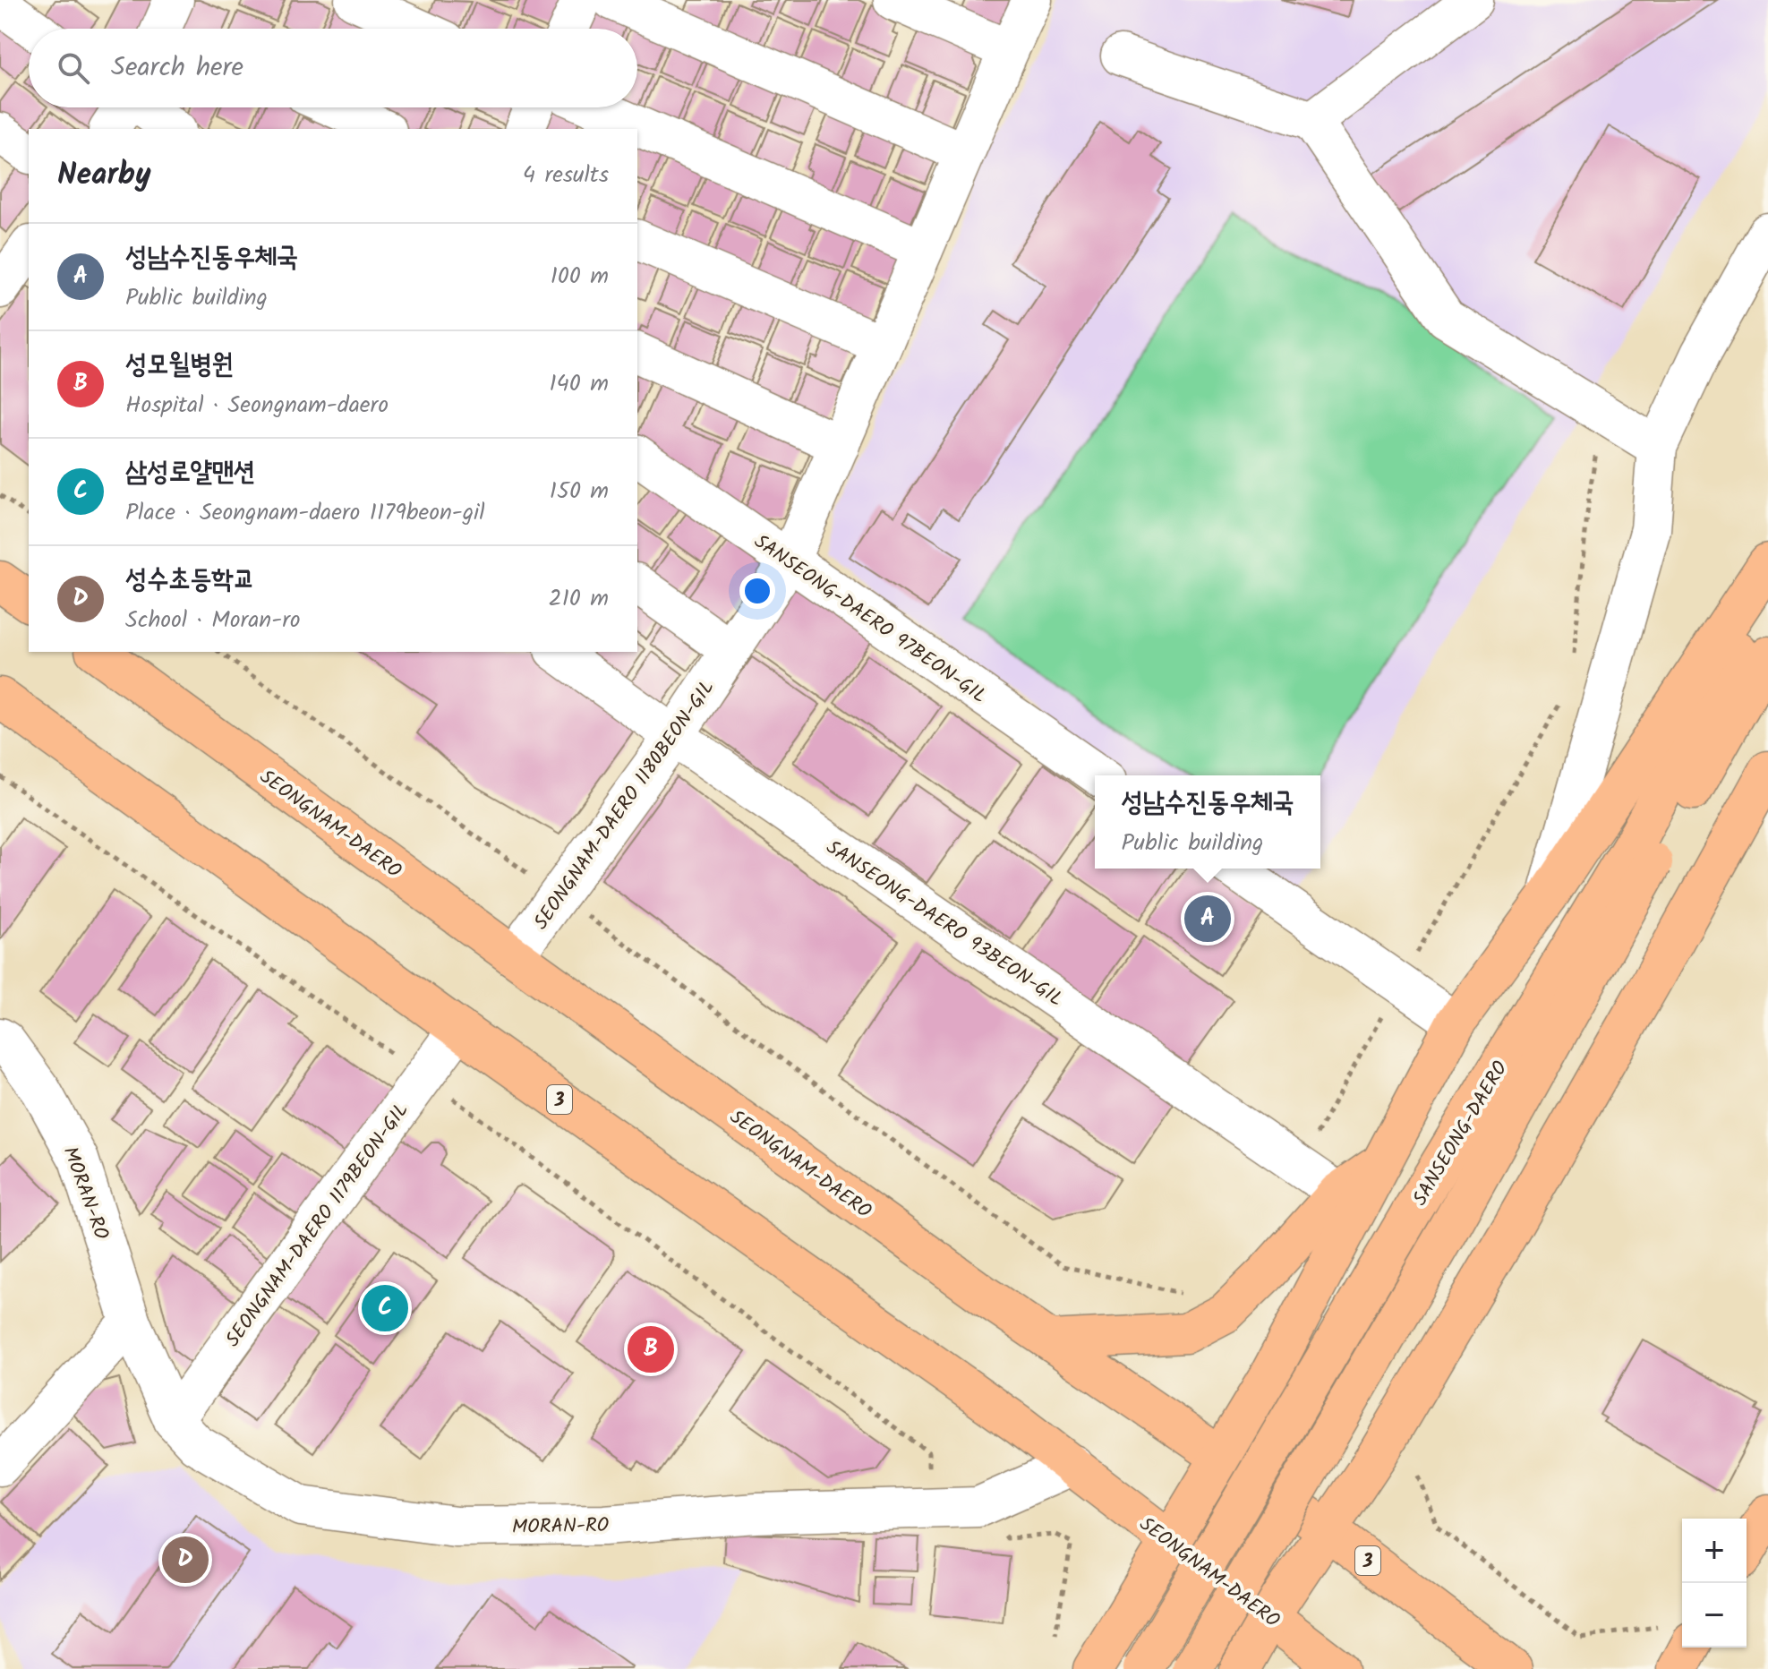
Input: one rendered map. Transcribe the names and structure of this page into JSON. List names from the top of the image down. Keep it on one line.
{"streets":{"main road":["SEONGNAM-DAERO","3","SANSEONG-DAERO"],"street":["SANSEONG-DAERO 97BEON-GIL","SEONGNAM-DAERO 1180BEON-GIL","SANSEONG-DAERO 93BEON-GIL","MORAN-RO","SEONGNAM-DAERO 1179BEON-GIL"]},"crossings":[["SANSEONG-DAERO 97BEON-GIL","SEONGNAM-DAERO 1180BEON-GIL"],["SEONGNAM-DAERO 1180BEON-GIL","SEONGNAM-DAERO"],["SEONGNAM-DAERO 1180BEON-GIL","SANSEONG-DAERO 93BEON-GIL"],["SEONGNAM-DAERO","MORAN-RO"],["SEONGNAM-DAERO","SEONGNAM-DAERO 1179BEON-GIL"],["MORAN-RO","SEONGNAM-DAERO 1179BEON-GIL"]],"page":{"search":"Search here","heading":["Nearby","4 results"],"list":[{"mark":"A","name":"성남수진동우체국","note":"Public building","value":"100 m"},{"mark":"B","name":"성모윌병원","note":"Hospital · Seongnam-daero","value":"140 m"},{"mark":"C","name":"삼성로얄맨션","note":"Place · Seongnam-daero 1179beon-gil","value":"150 m"},{"mark":"D","name":"성수초등학교","note":"School · Moran-ro","value":"210 m"}],"popup":["성남수진동우체국","Public building"],"pins":["A","C","B","D"],"map_buttons":["+","−"]}}
